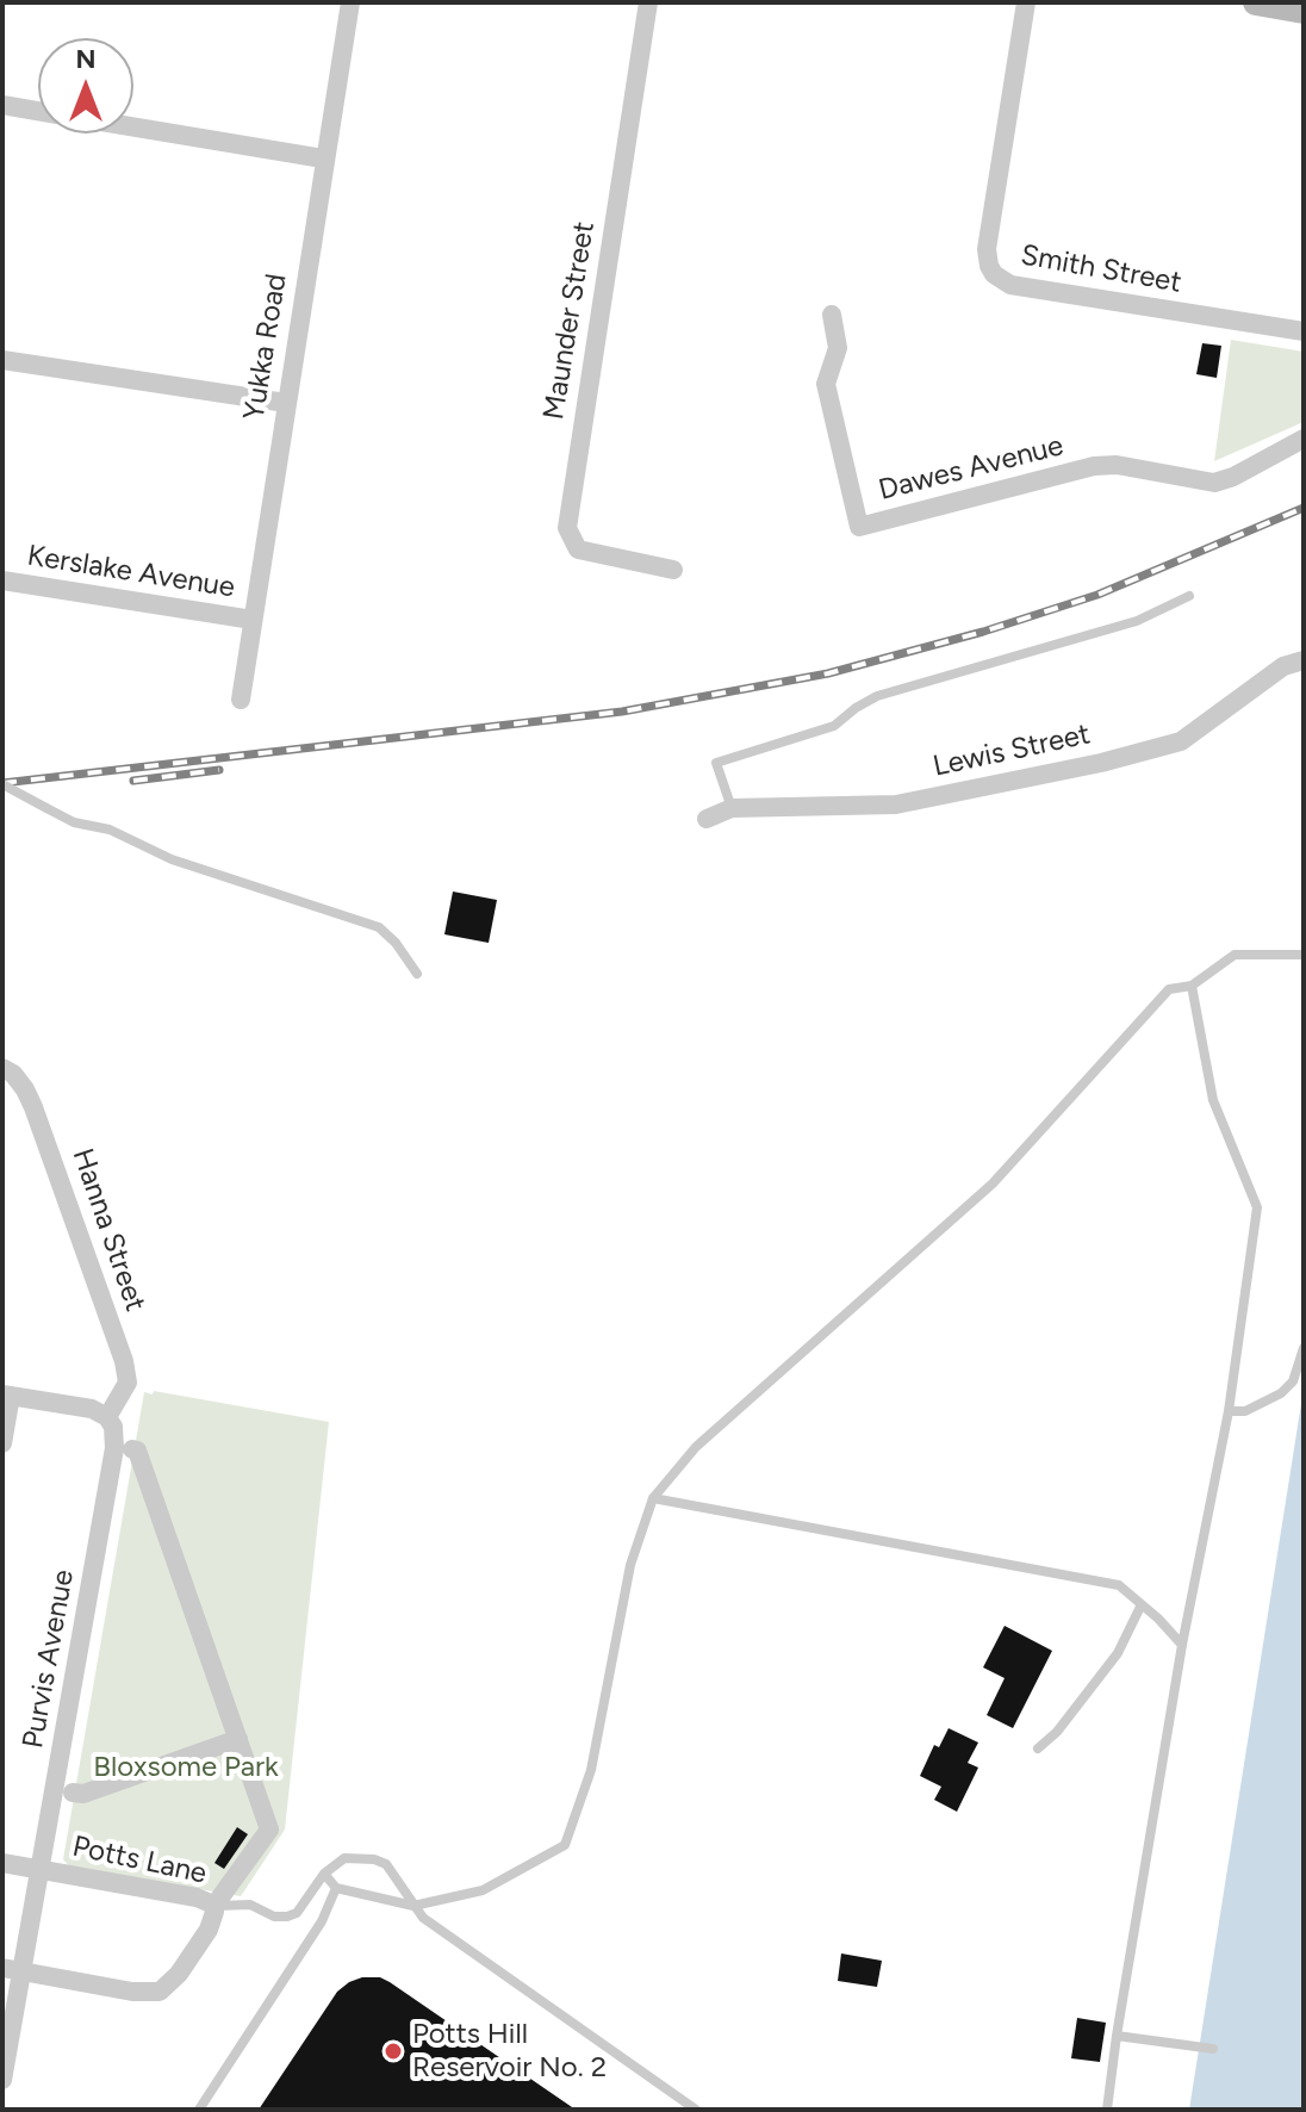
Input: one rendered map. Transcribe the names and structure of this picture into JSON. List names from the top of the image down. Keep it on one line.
{"streets":{"street":["Smith Street","Maunder Street","Yukka Road","Dawes Avenue","Kerslake Avenue","Lewis Street","Hanna Street","Purvis Avenue","Potts Lane"]},"crossings":[["Yukka Road","Kerslake Avenue"],["Hanna Street","Purvis Avenue"],["Purvis Avenue","Potts Lane"]],"parks":["Bloxsome Park"],"places":["Potts Hill Reservoir No. 2"],"north":"top"}
